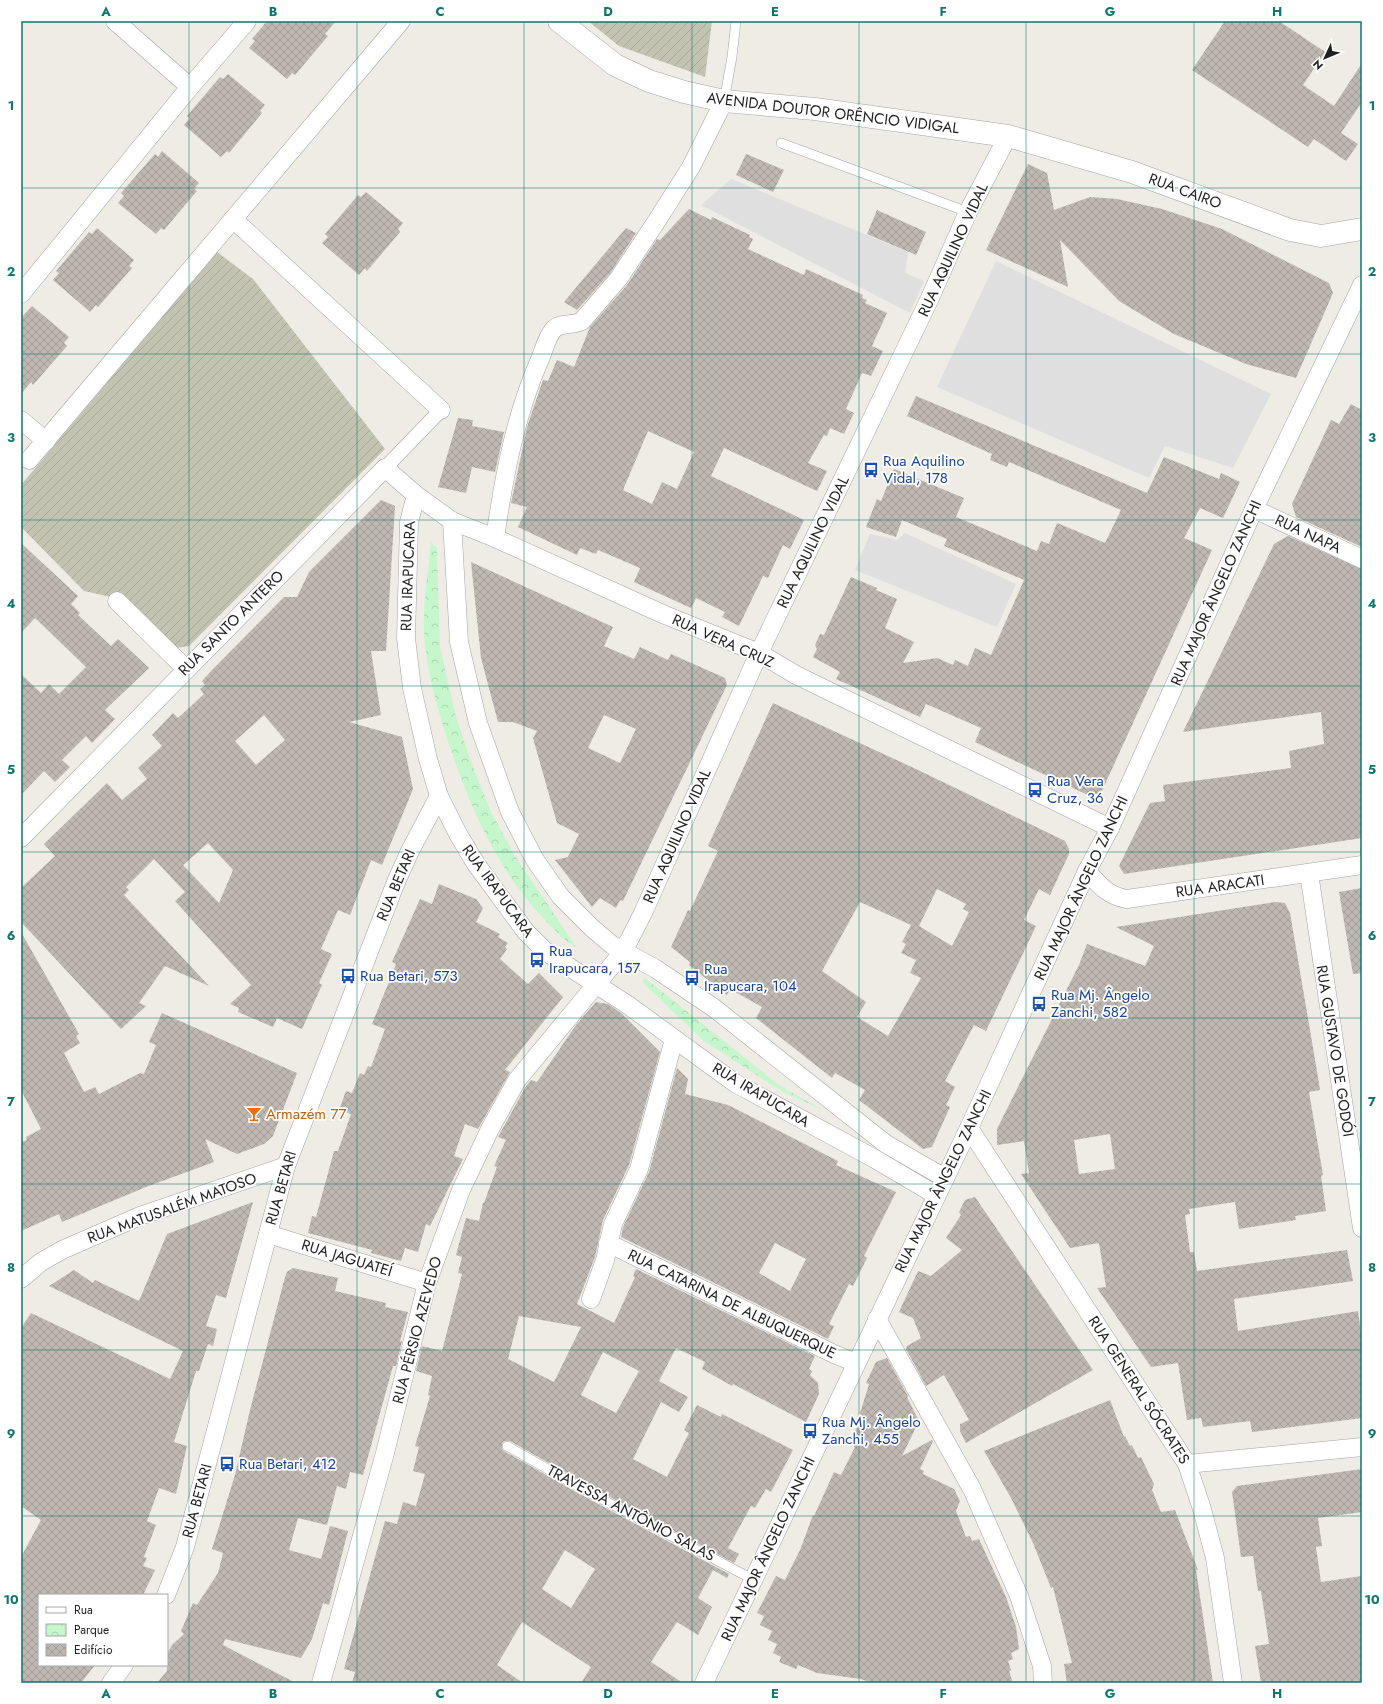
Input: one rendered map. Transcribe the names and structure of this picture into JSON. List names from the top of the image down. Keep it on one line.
{"streets":{"street":["AVENIDA DOUTOR ORÊNCIO VIDIGAL","RUA CAIRO","RUA AQUILINO VIDAL","RUA NAPA","RUA IRAPUCARA","RUA MAJOR ÂNGELO ZANCHI","RUA SANTO ANTERO","RUA VERA CRUZ","RUA BETARI","RUA ARACATI","RUA GUSTAVO DE GODÓI","RUA MATUSALÉM MATOSO","RUA JAGUATEÍ","RUA CATARINA DE ALBUQUERQUE","RUA PÉRSIO AZEVEDO","RUA GENERAL SÓCRATES"],"lane":["TRAVESSA ANTÔNIO SALAS"]},"crossings":[["AVENIDA DOUTOR ORÊNCIO VIDIGAL","RUA CAIRO"],["AVENIDA DOUTOR ORÊNCIO VIDIGAL","RUA AQUILINO VIDAL"],["RUA CAIRO","RUA AQUILINO VIDAL"],["RUA AQUILINO VIDAL","RUA VERA CRUZ"],["RUA AQUILINO VIDAL","RUA PÉRSIO AZEVEDO"],["RUA NAPA","RUA MAJOR ÂNGELO ZANCHI"],["RUA IRAPUCARA","RUA MAJOR ÂNGELO ZANCHI"],["RUA IRAPUCARA","RUA VERA CRUZ"],["RUA IRAPUCARA","RUA BETARI"],["RUA IRAPUCARA","RUA PÉRSIO AZEVEDO"],["RUA MAJOR ÂNGELO ZANCHI","RUA VERA CRUZ"],["RUA MAJOR ÂNGELO ZANCHI","RUA ARACATI"],["RUA MAJOR ÂNGELO ZANCHI","RUA CATARINA DE ALBUQUERQUE"],["RUA MAJOR ÂNGELO ZANCHI","RUA GENERAL SÓCRATES"],["RUA MAJOR ÂNGELO ZANCHI","TRAVESSA ANTÔNIO SALAS"],["RUA SANTO ANTERO","RUA VERA CRUZ"],["RUA BETARI","RUA MATUSALÉM MATOSO"],["RUA BETARI","RUA JAGUATEÍ"],["RUA ARACATI","RUA GUSTAVO DE GODÓI"],["RUA JAGUATEÍ","RUA PÉRSIO AZEVEDO"]],"places":{"bus stop":["Rua Aquilino Vidal, 178","Rua Vera Cruz, 36","Rua Irapucara, 157","Rua Betari, 573","Rua Irapucara, 104","Rua Mj. Ângelo Zanchi, 582","Rua Mj. Ângelo Zanchi, 455","Rua Betari, 412"],"bar":["Armazém 77"]},"legend":["Rua","Parque","Edifício"],"north":"bottom left","grid":{"columns":["A","B","C","D","E","F","G","H"],"rows":["1","2","3","4","5","6","7","8","9","10"]}}
